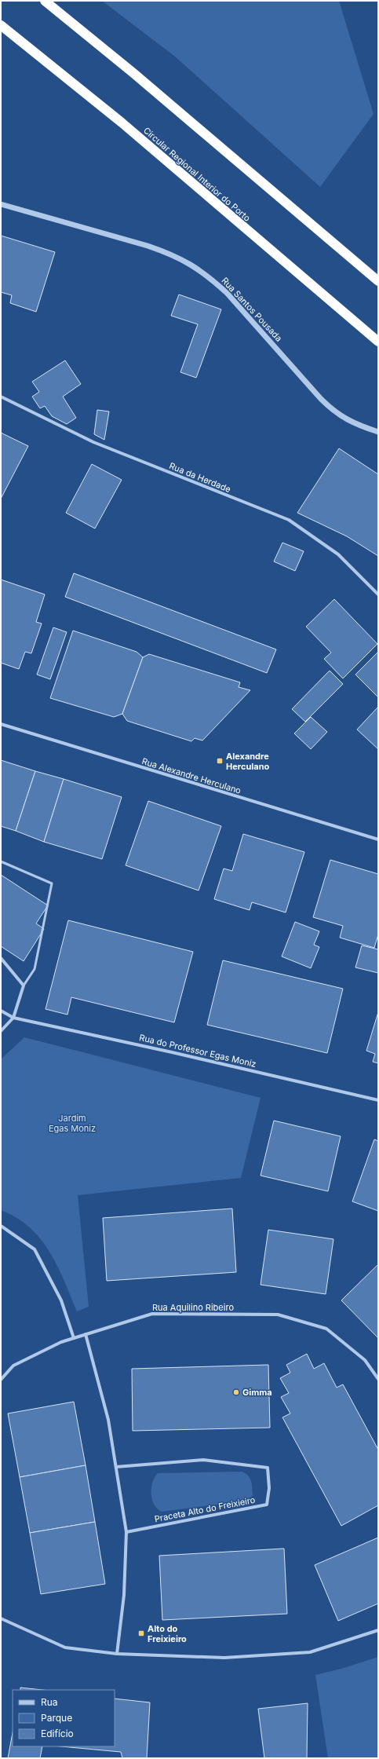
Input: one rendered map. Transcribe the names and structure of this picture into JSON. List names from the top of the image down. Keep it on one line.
{"streets":{"highway":["Circular Regional Interior do Porto"],"street":["Rua Santos Pousada","Rua da Herdade","Rua Alexandre Herculano","Rua do Professor Egas Moniz","Rua Aquilino Ribeiro","Praceta Alto do Freixieiro"]},"parks":["Jardim Egas Moniz"],"places":{"transit":["Alexandre Herculano","Alto do Freixieiro"],"other":["Gimma"]},"legend":["Rua","Parque","Edifício"]}
